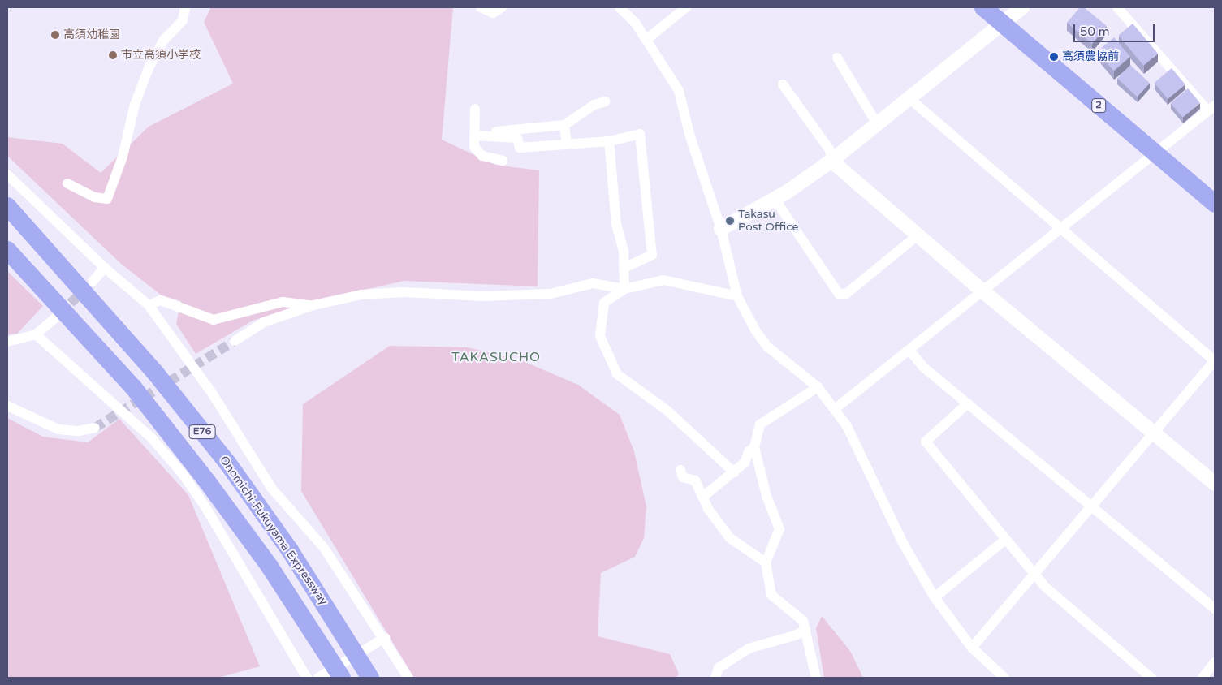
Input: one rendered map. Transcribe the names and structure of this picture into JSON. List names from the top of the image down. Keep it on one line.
{"streets":{"highway":["2","E76","Onomichi-Fukuyama Expressway"]},"districts":["TAKASUCHO"],"places":["高須幼稚園","市立高須小学校","高須農協前","Takasu Post Office"],"scale_bar":"50 m"}
